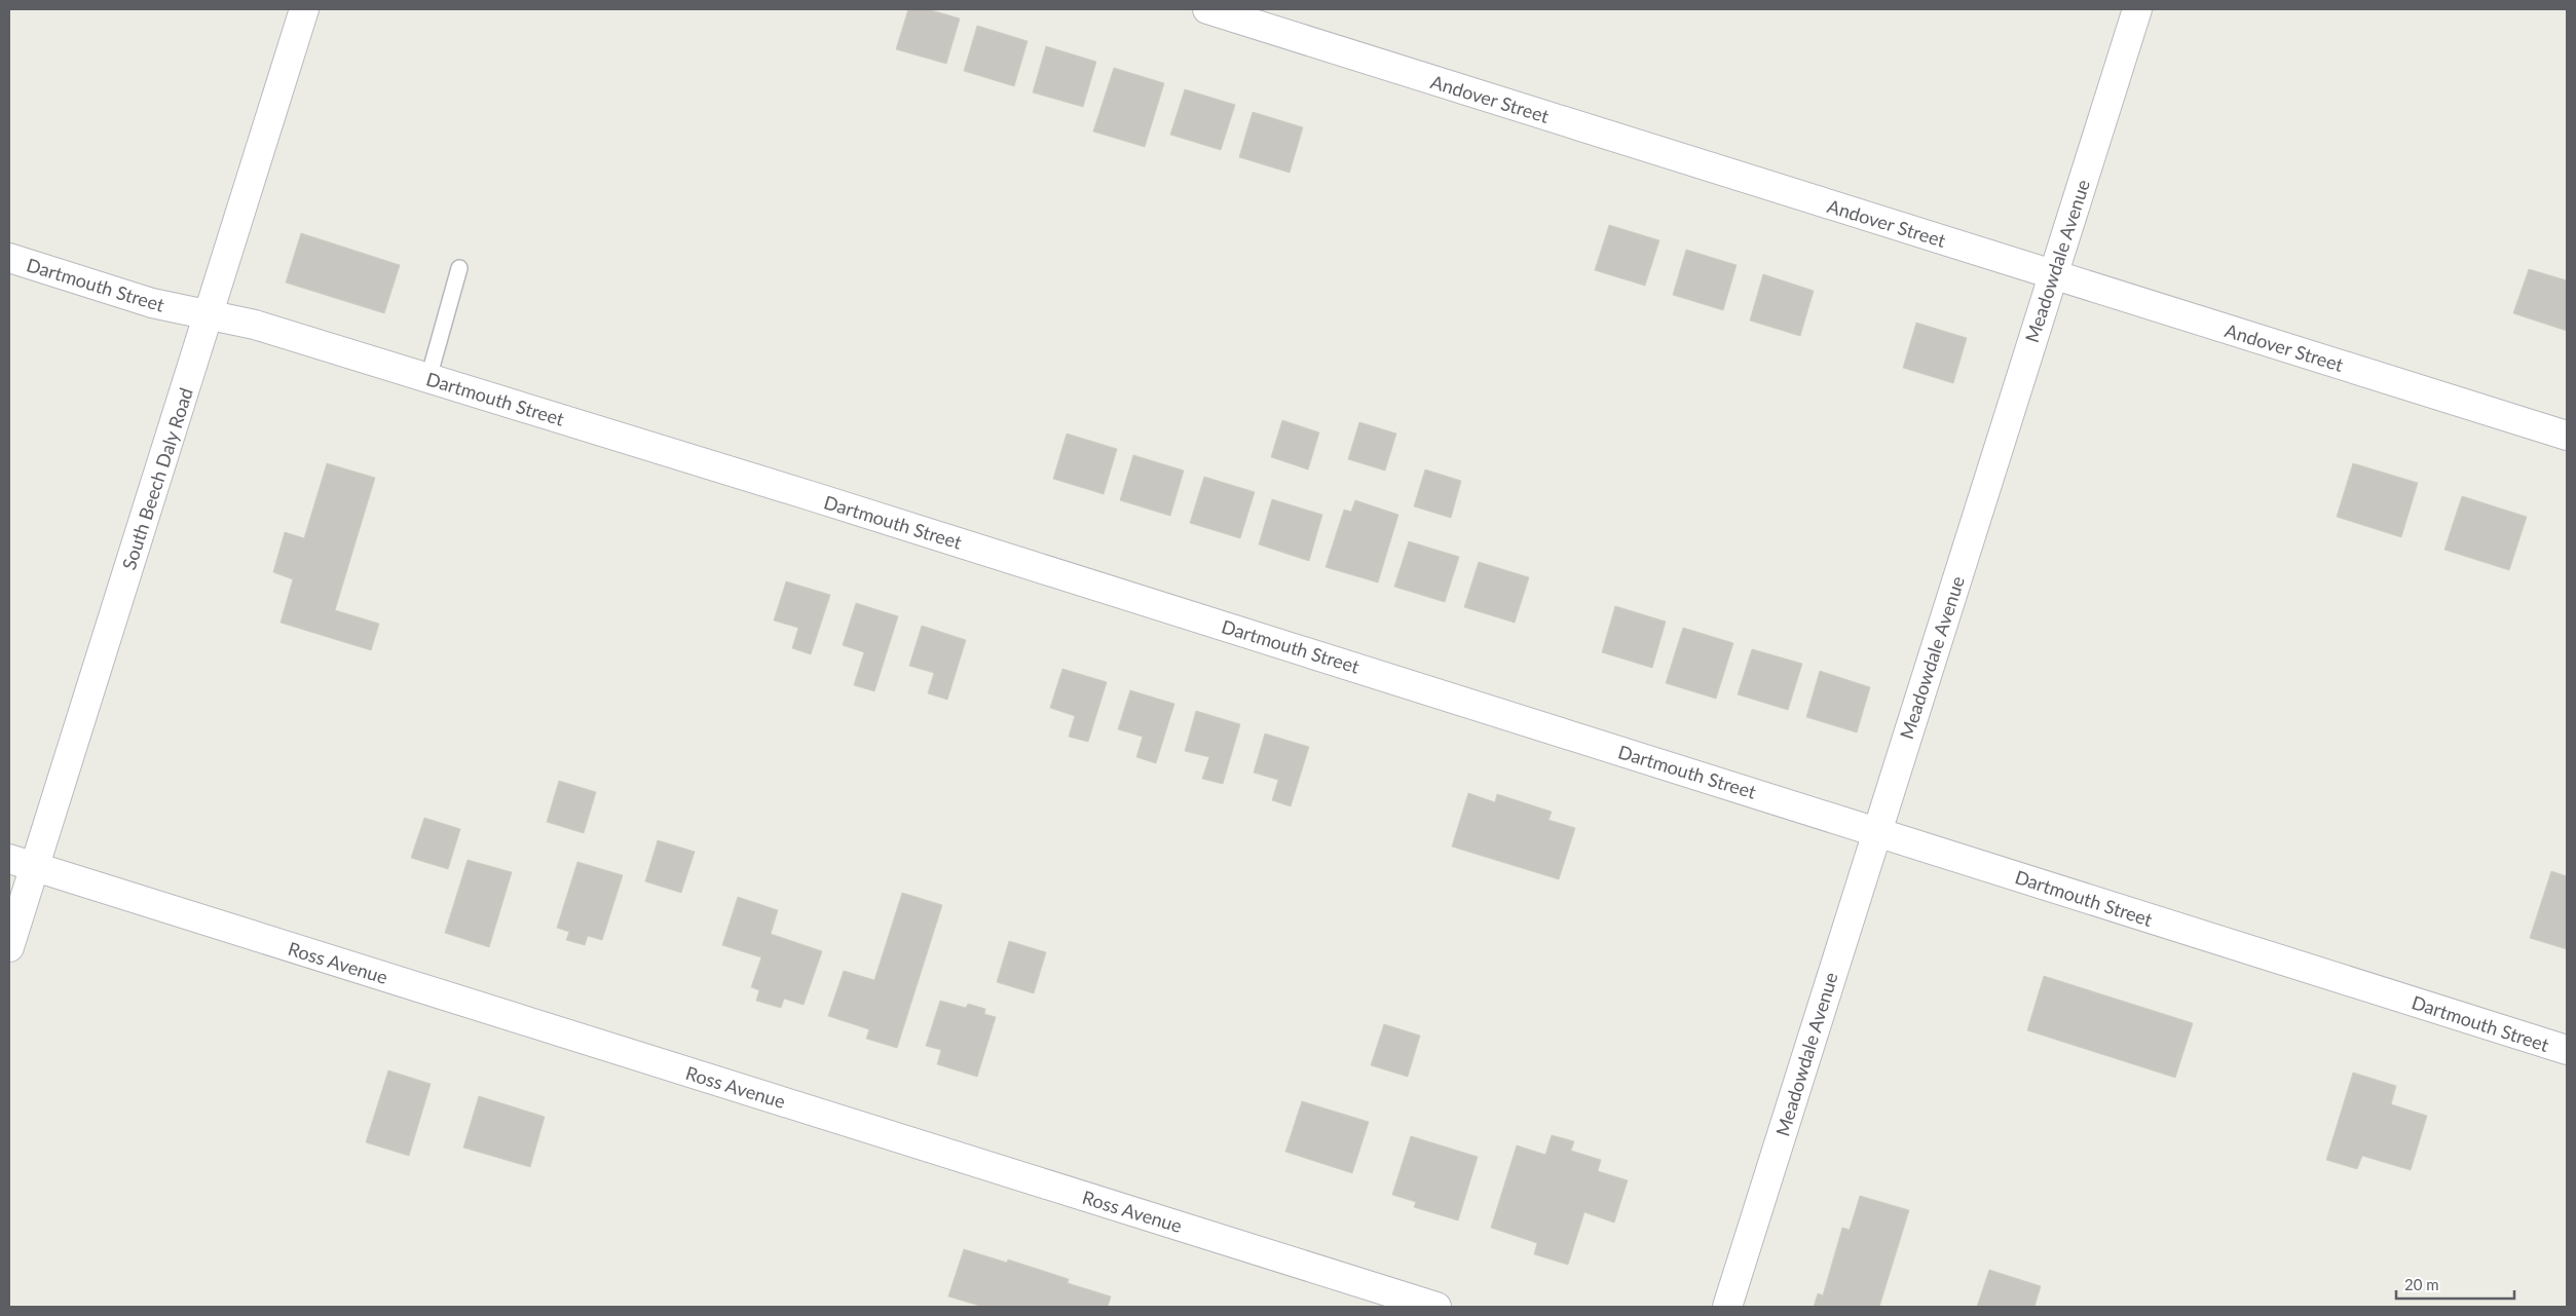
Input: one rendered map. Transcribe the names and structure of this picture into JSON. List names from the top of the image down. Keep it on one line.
{"streets":{"street":["Andover Street","Meadowdale Avenue","Dartmouth Street","South Beech Daly Road","Ross Avenue"]},"crossings":[["Andover Street","Meadowdale Avenue"],["Meadowdale Avenue","Dartmouth Street"],["Dartmouth Street","South Beech Daly Road"],["South Beech Daly Road","Ross Avenue"]],"scale_bar":"20 m"}
